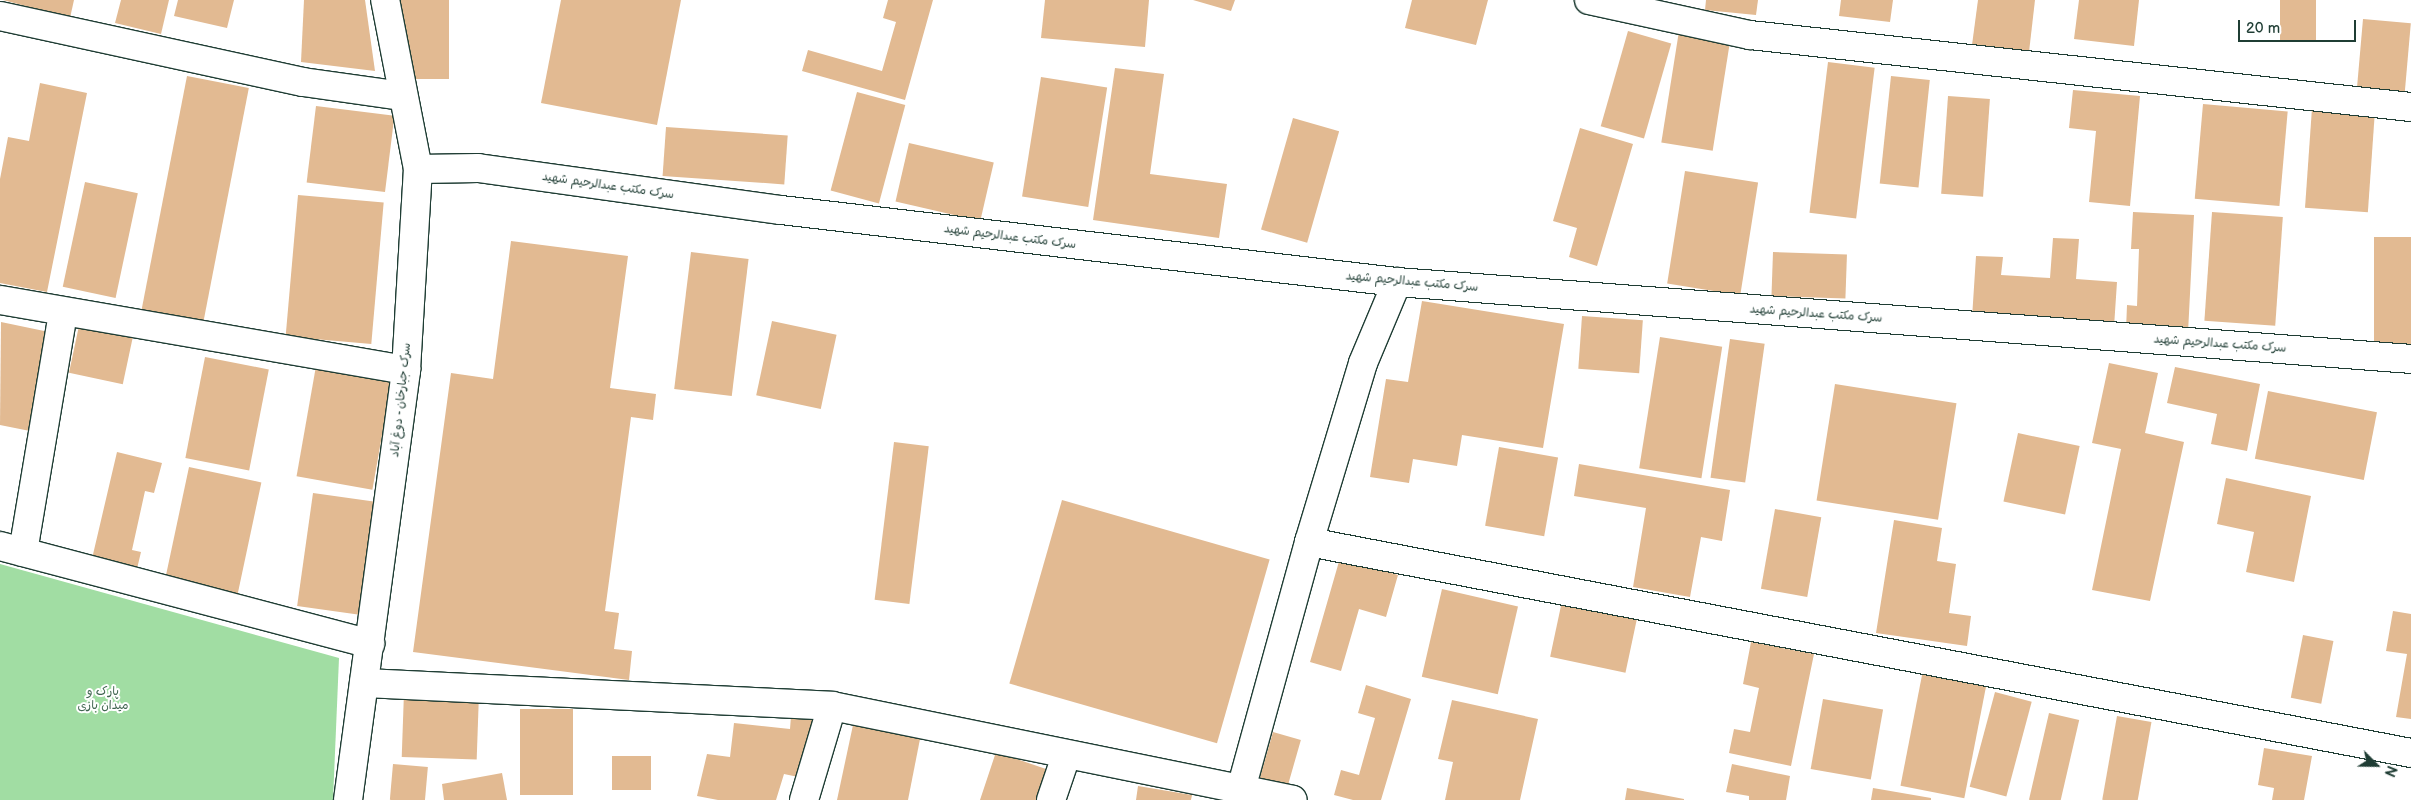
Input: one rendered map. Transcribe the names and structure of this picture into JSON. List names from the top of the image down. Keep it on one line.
{"streets":{"street":["سرک مکتب عبدالرحیم شهید","سرک جبارخان - دوغ آباد"]},"crossings":[["سرک مکتب عبدالرحیم شهید","سرک جبارخان - دوغ آباد"]],"parks":["پارک و میدان بازی"],"scale_bar":"20 m","north":"bottom right"}
